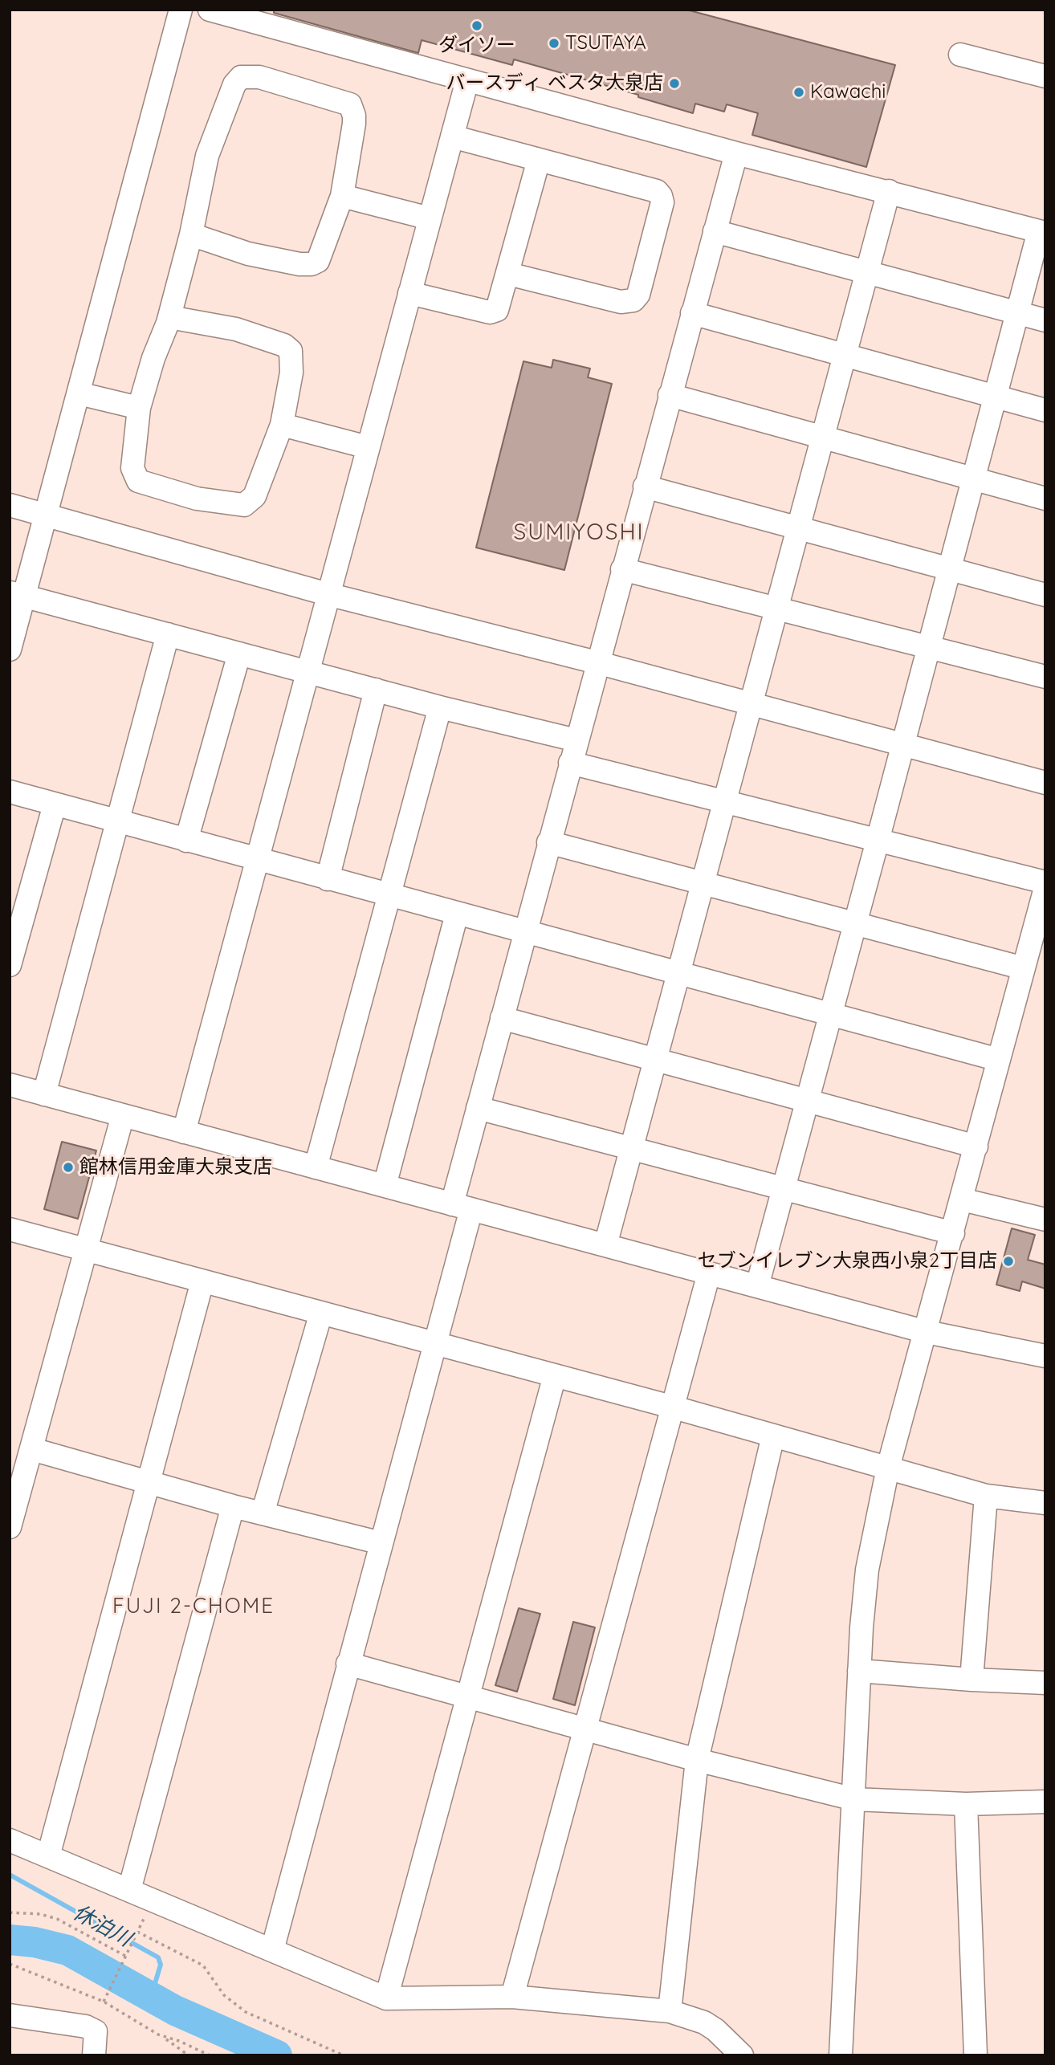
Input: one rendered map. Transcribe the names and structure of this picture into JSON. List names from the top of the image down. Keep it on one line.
{"districts":["SUMIYOSHI","FUJI 2-CHOME"],"water":["休泊川"],"places":["ダイソー","TSUTAYA","バースディ ベスタ大泉店","Kawachi","館林信用金庫大泉支店","セブンイレブン大泉西小泉2丁目店"]}
